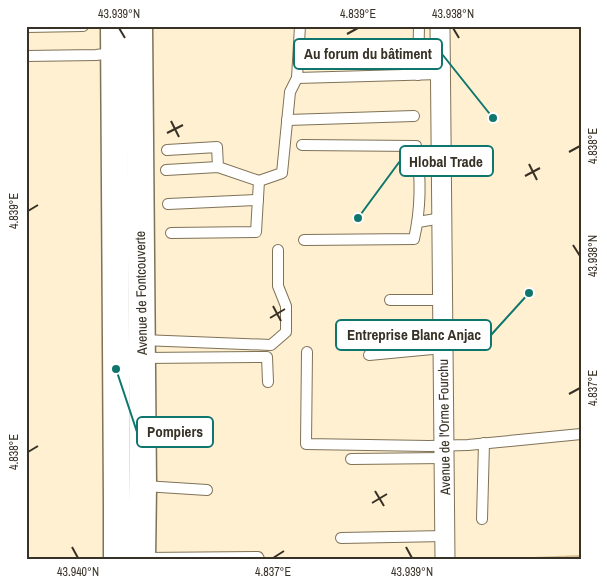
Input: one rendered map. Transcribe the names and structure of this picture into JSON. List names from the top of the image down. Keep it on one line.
{"streets":{"main road":["Avenue de Fontcouverte"],"street":["Avenue de l'Orme Fourchu"]},"places":["Au forum du bâtiment","Hlobal Trade","Entreprise Blanc Anjac","Pompiers"],"coordinates":["43.939°N","4.839°E","43.938°N","4.838°E","4.837°E","43.940°N"]}
